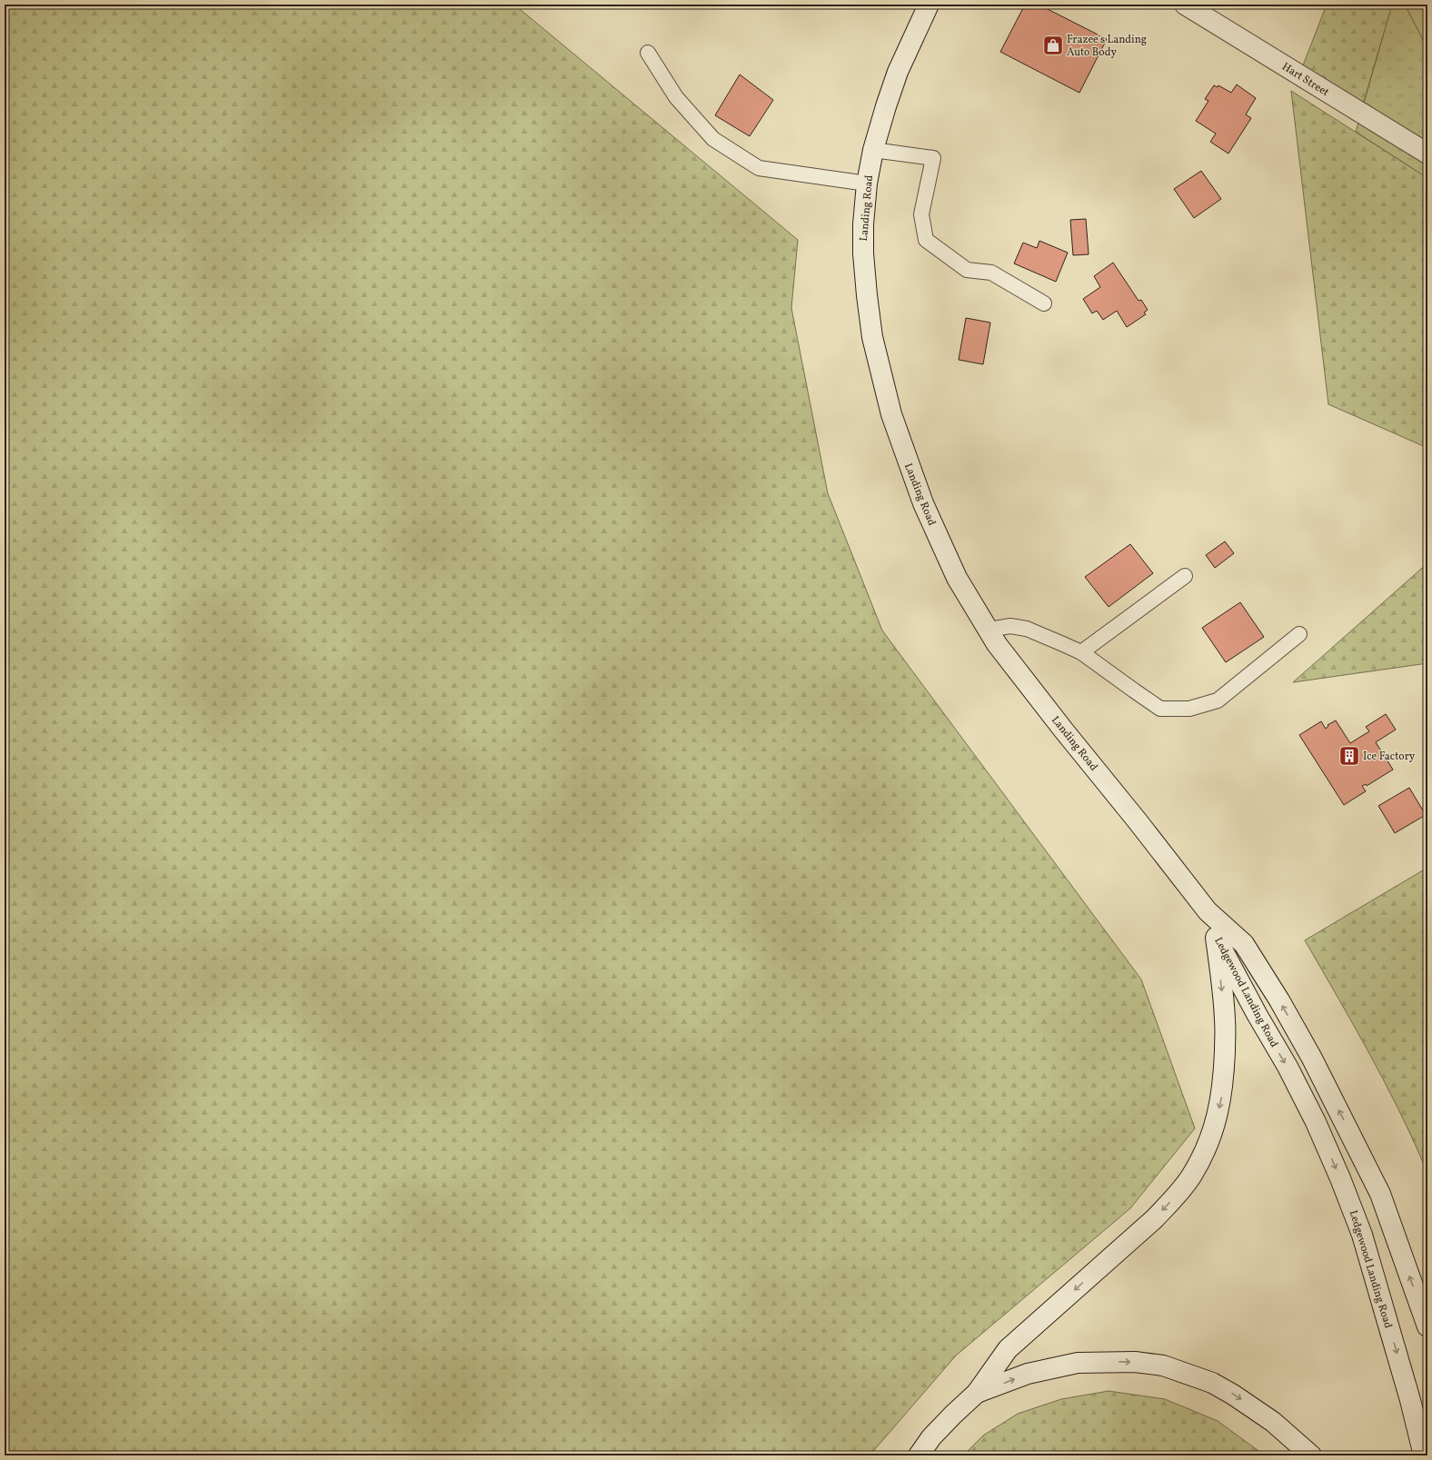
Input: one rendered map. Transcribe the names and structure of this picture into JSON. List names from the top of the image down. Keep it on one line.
{"streets":{"main road":["Hart Street","Landing Road","Ledgewood Landing Road"]},"crossings":[["Landing Road","Ledgewood Landing Road"]],"places":{"shop":["Frazee's Landing Auto Body"],"building":["Ice Factory"]}}
